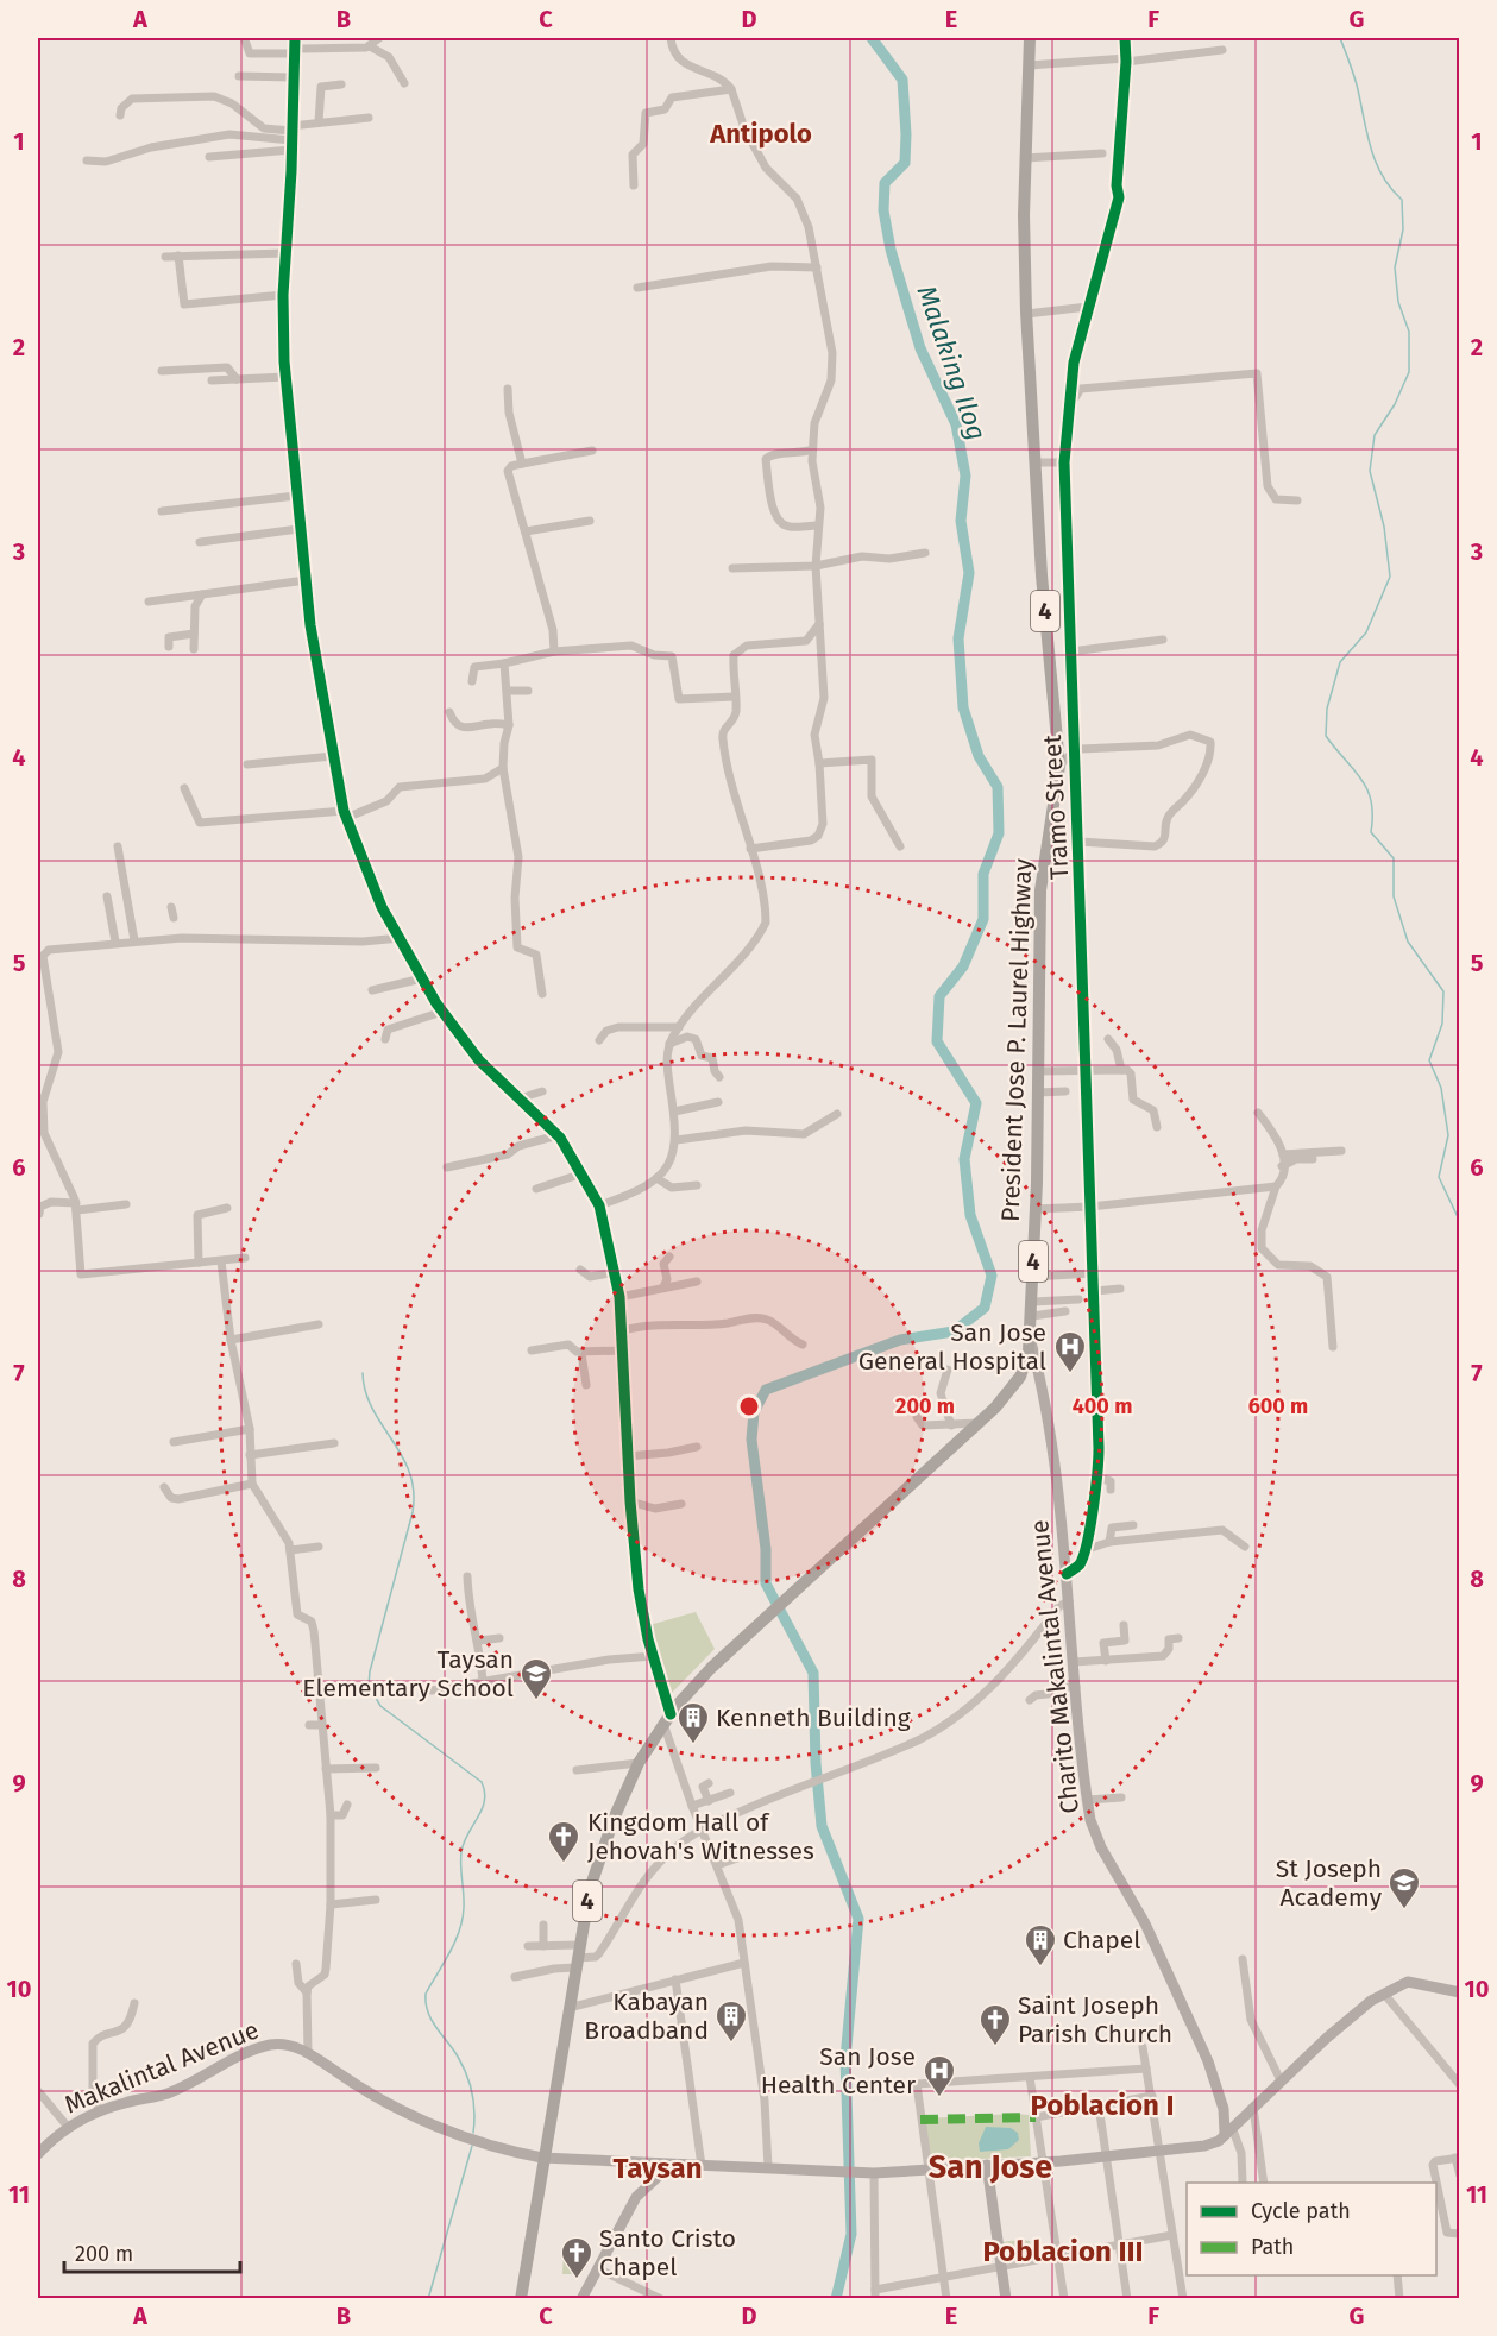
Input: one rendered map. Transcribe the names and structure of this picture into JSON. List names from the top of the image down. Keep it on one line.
{"streets":{"highway":["4","President Jose P. Laurel Highway"],"main road":["Charito Makalintal Avenue","Makalintal Avenue"],"street":["Tramo Street"]},"crossings":[["Tramo Street","Charito Makalintal Avenue"],["President Jose P. Laurel Highway","Charito Makalintal Avenue"],["President Jose P. Laurel Highway","Makalintal Avenue"],["Charito Makalintal Avenue","Makalintal Avenue"]],"districts":["Antipolo","Poblacion I","San Jose","Taysan","Poblacion III"],"water":["Malaking Ilog"],"places":{"hospital":["San Jose General Hospital","San Jose Health Center"],"school or university":["Taysan Elementary School","St Joseph Academy"],"building":["Kenneth Building","Chapel","Kabayan Broadband"],"church":["Kingdom Hall of Jehovah's Witnesses","Saint Joseph Parish Church","Santo Cristo Chapel"]},"legend":["Cycle path","Path"],"scale_bar":"200 m","grid":{"columns":["A","B","C","D","E","F","G"],"rows":["1","2","3","4","5","6","7","8","9","10","11"]},"rings":["200 m","400 m","600 m"]}
